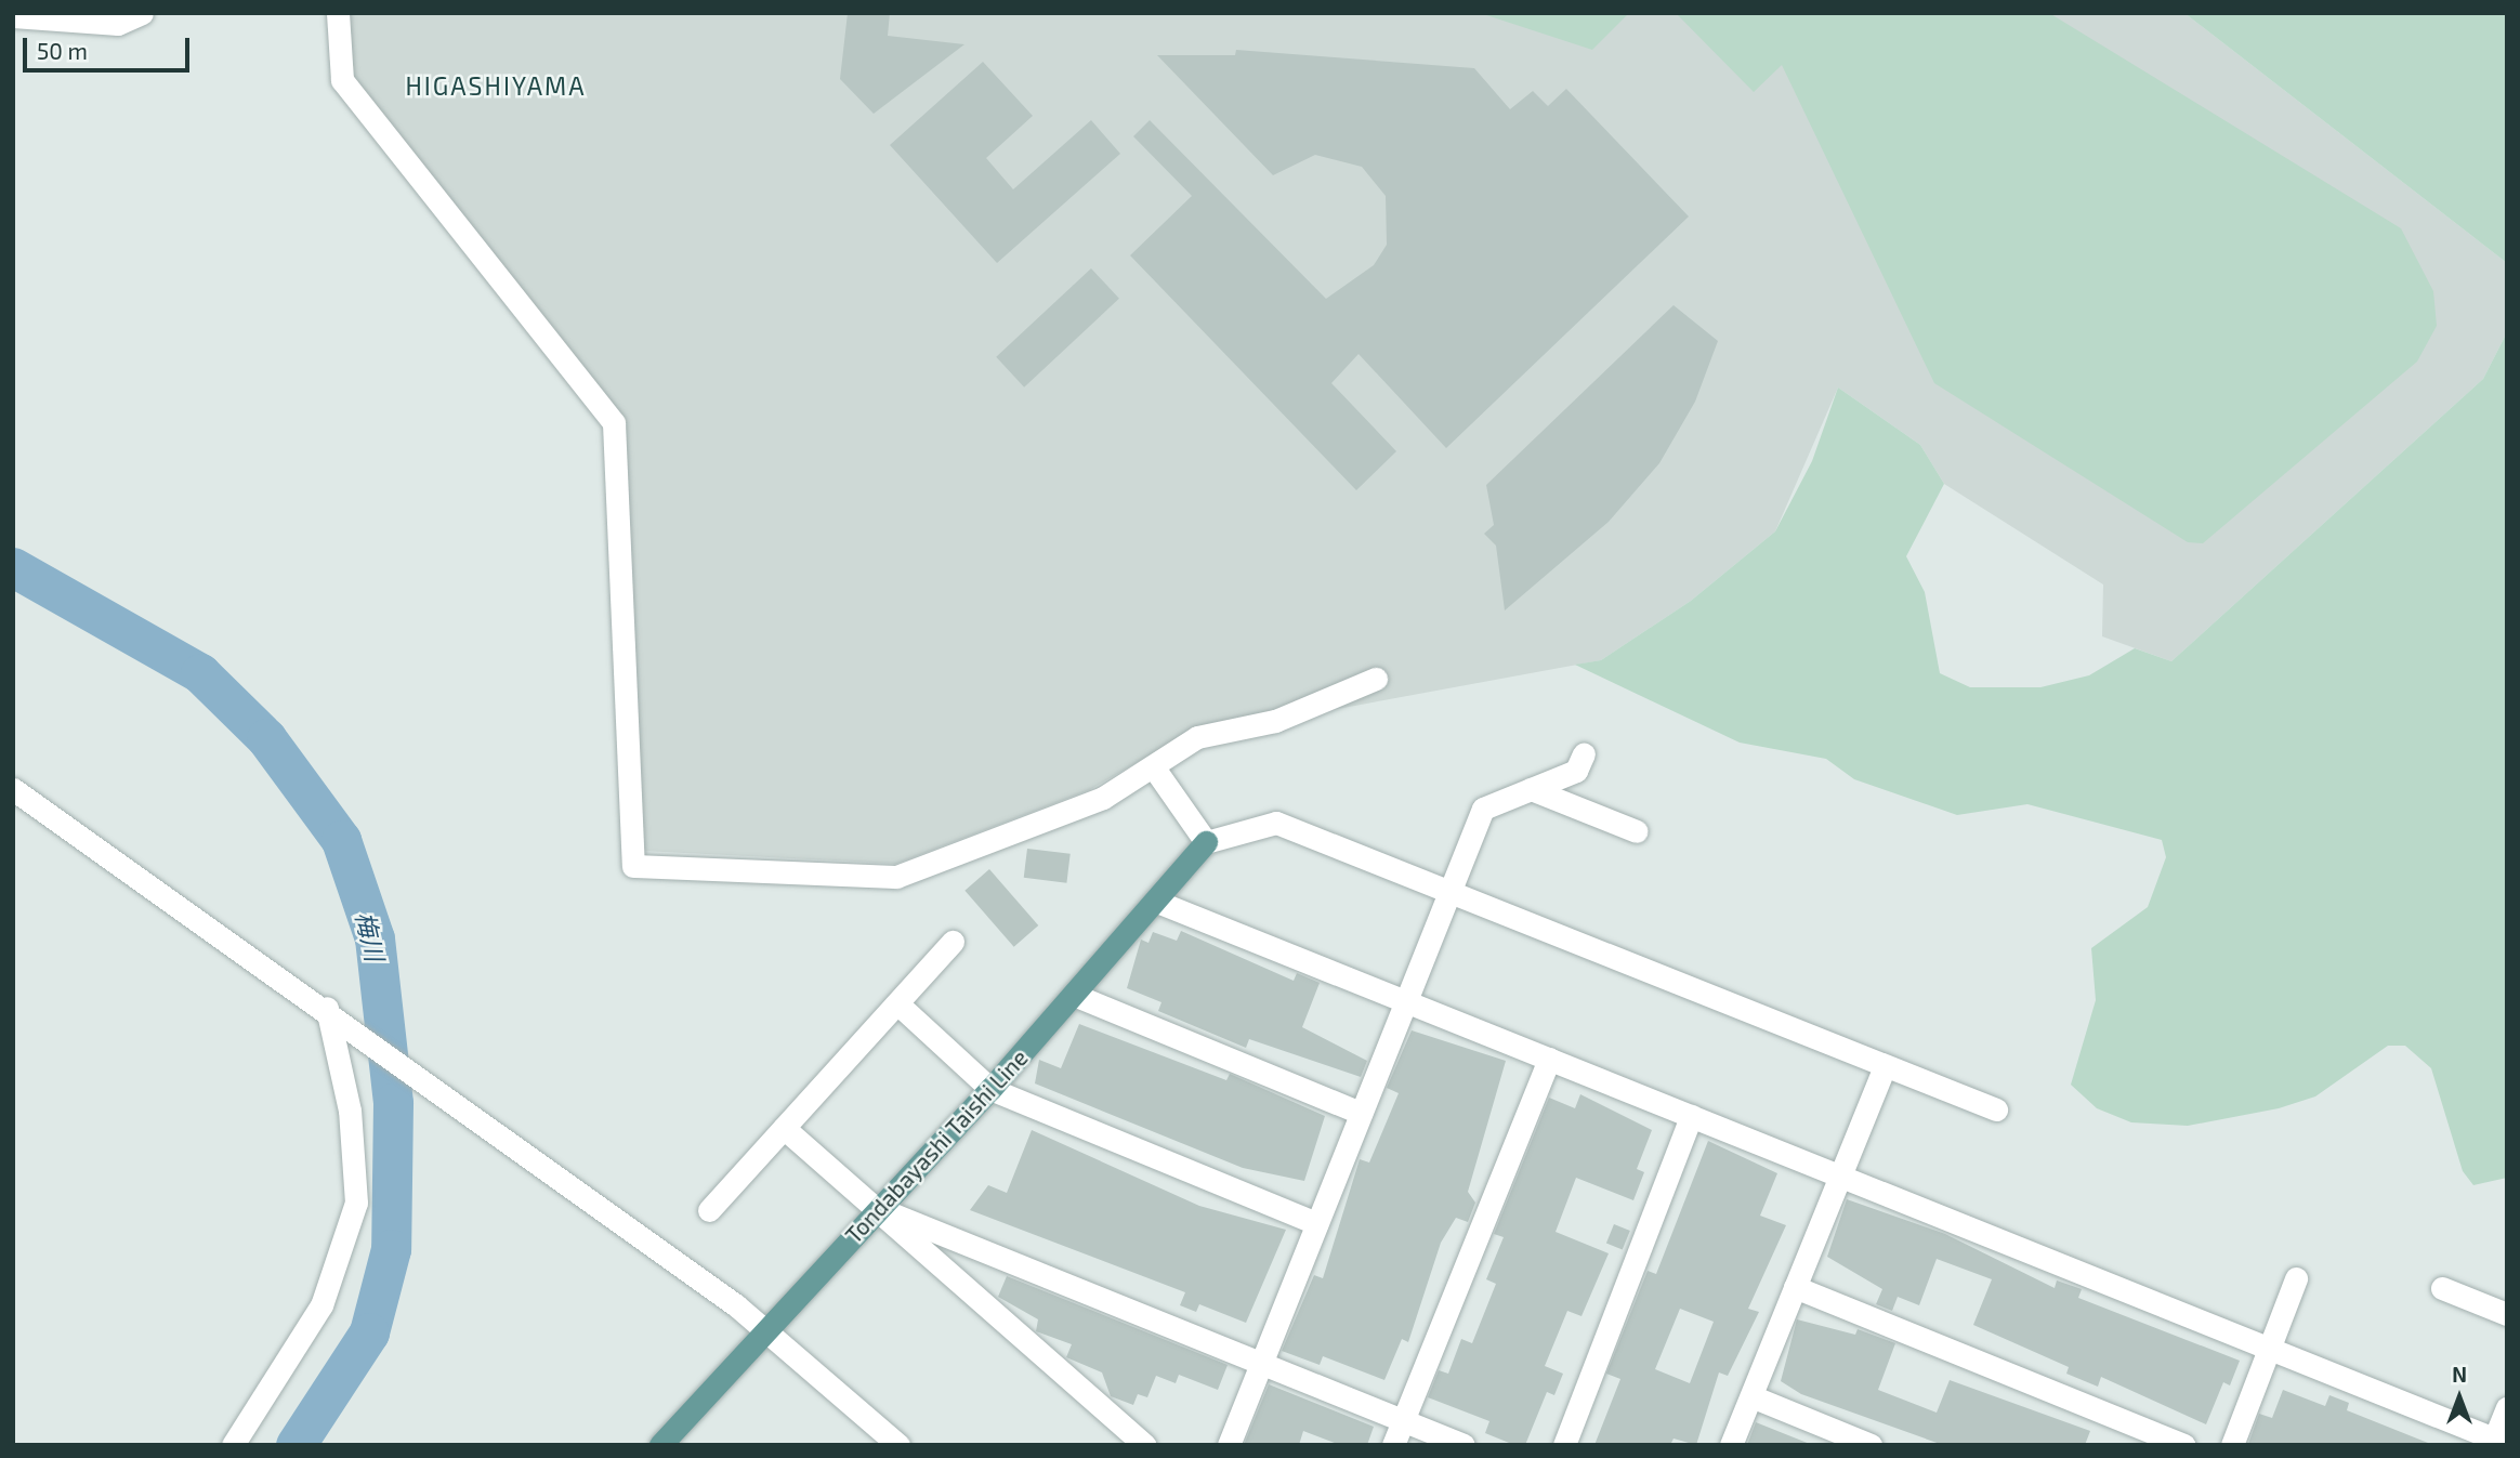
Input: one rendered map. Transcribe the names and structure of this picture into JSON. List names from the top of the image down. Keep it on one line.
{"streets":{"main road":["Tondabayashi Taishi Line"]},"districts":["HIGASHIYAMA"],"water":["梅川"],"scale_bar":"50 m","north":"top"}
